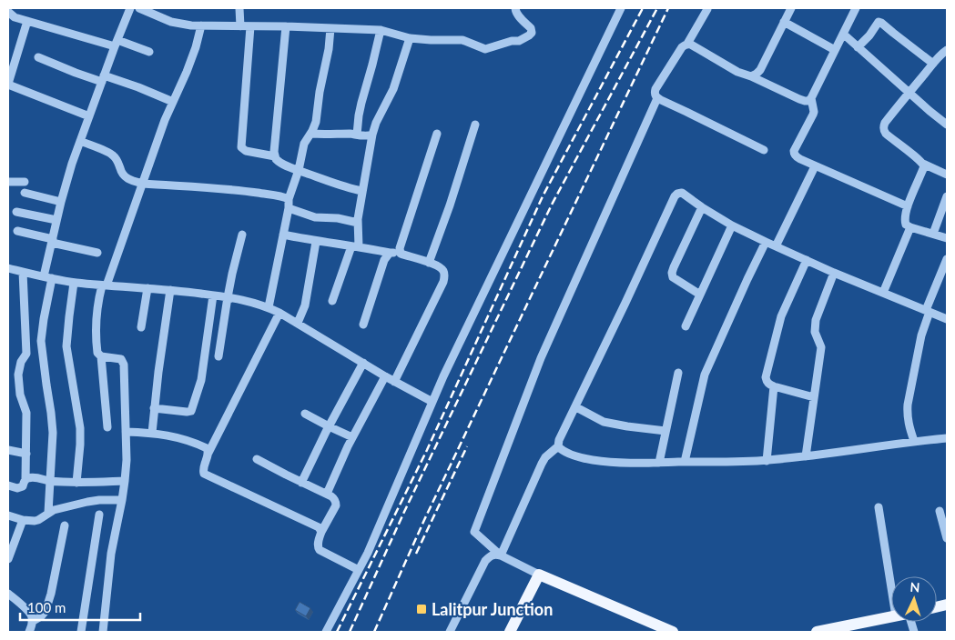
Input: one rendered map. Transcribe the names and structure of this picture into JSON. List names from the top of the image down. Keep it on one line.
{"places":{"transit":["Lalitpur Junction"]},"scale_bar":"100 m","north":"top"}
